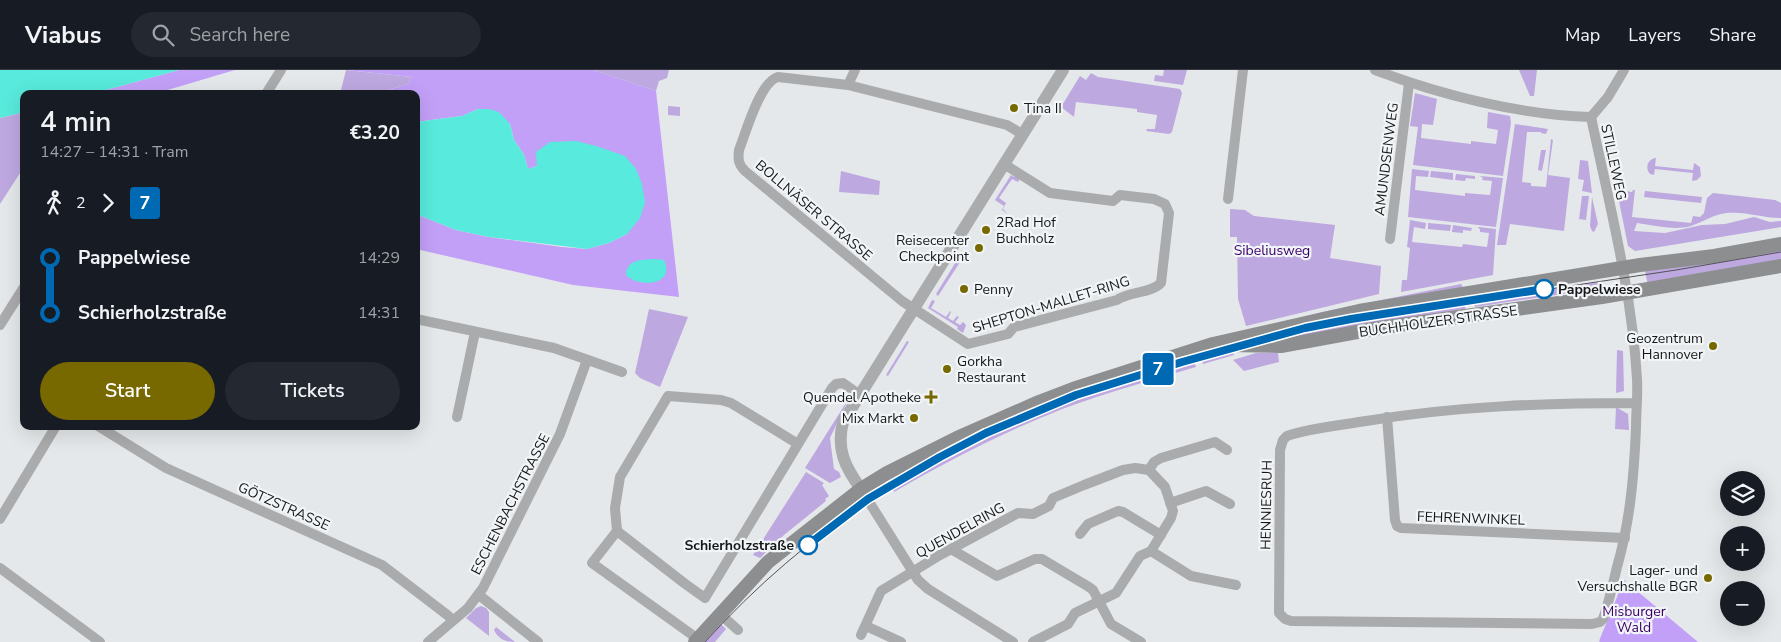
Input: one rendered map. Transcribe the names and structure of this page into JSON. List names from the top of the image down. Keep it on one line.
{"streets":{"main road":["BUCHHOLZER STRASSE"],"street":["AMUNDSENWEG","STILLEWEG","BOLLNÄSER STRASSE","SHEPTON-MALLET-RING","ESCHENBACHSTRASSE","HENNIESRUH","GÖTZSTRASSE","FEHRENWINKEL","QUENDELRING"]},"crossings":[["STILLEWEG","BUCHHOLZER STRASSE"],["BOLLNÄSER STRASSE","SHEPTON-MALLET-RING"],["BUCHHOLZER STRASSE","QUENDELRING"],["ESCHENBACHSTRASSE","GÖTZSTRASSE"],["HENNIESRUH","FEHRENWINKEL"]],"parks":["Sibeliusweg","Misburger Wald"],"places":{"other":["Tina II","2Rad Hof Buchholz","Reisecenter Checkpoint","Penny","Pappelwiese","Geozentrum Hannover","Gorkha Restaurant","Mix Markt","Schierholzstraße","Lager- und Versuchshalle BGR"],"health":["Quendel Apotheke"]},"lines":["tram line 7"],"page":{"header":"Viabus","search":"Search here","nav":["Map","Layers","Share"],"on_map":"7","heading":["4 min","14:27 – 14:31 · Tram","€3.20"],"legs":["2","7"],"list":[{"name":"Pappelwiese","value":"14:29"},{"name":"Schierholzstraße","value":"14:31"}],"buttons":["Start","Tickets"],"map_buttons":["+","−"]}}
